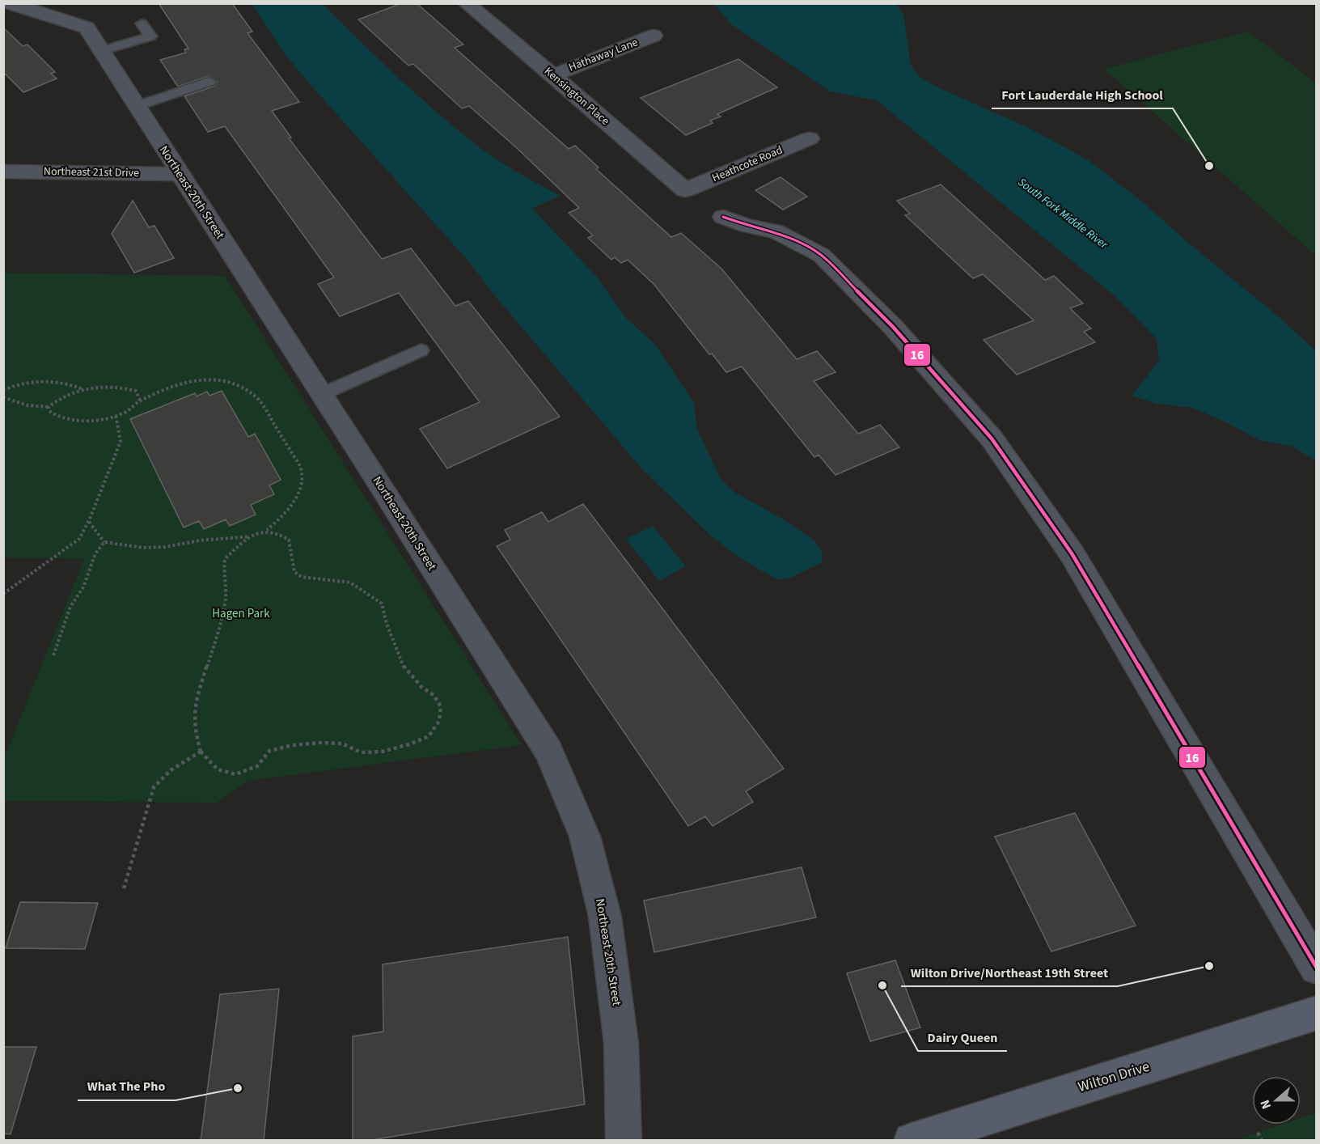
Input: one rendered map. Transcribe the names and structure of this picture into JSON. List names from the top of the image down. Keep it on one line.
{"streets":{"main road":["Wilton Drive"],"street":["Hathaway Lane","Kensington Place","Heathcote Road","Northeast 21st Drive","Northeast 20th Street"]},"crossings":[["Hathaway Lane","Kensington Place"],["Kensington Place","Heathcote Road"],["Northeast 21st Drive","Northeast 20th Street"]],"water":["South Fork Middle River"],"parks":["Hagen Park"],"places":["Fort Lauderdale High School","Wilton Drive/Northeast 19th Street","Dairy Queen","What The Pho"],"lines":["transit line 16"],"north":"left"}
